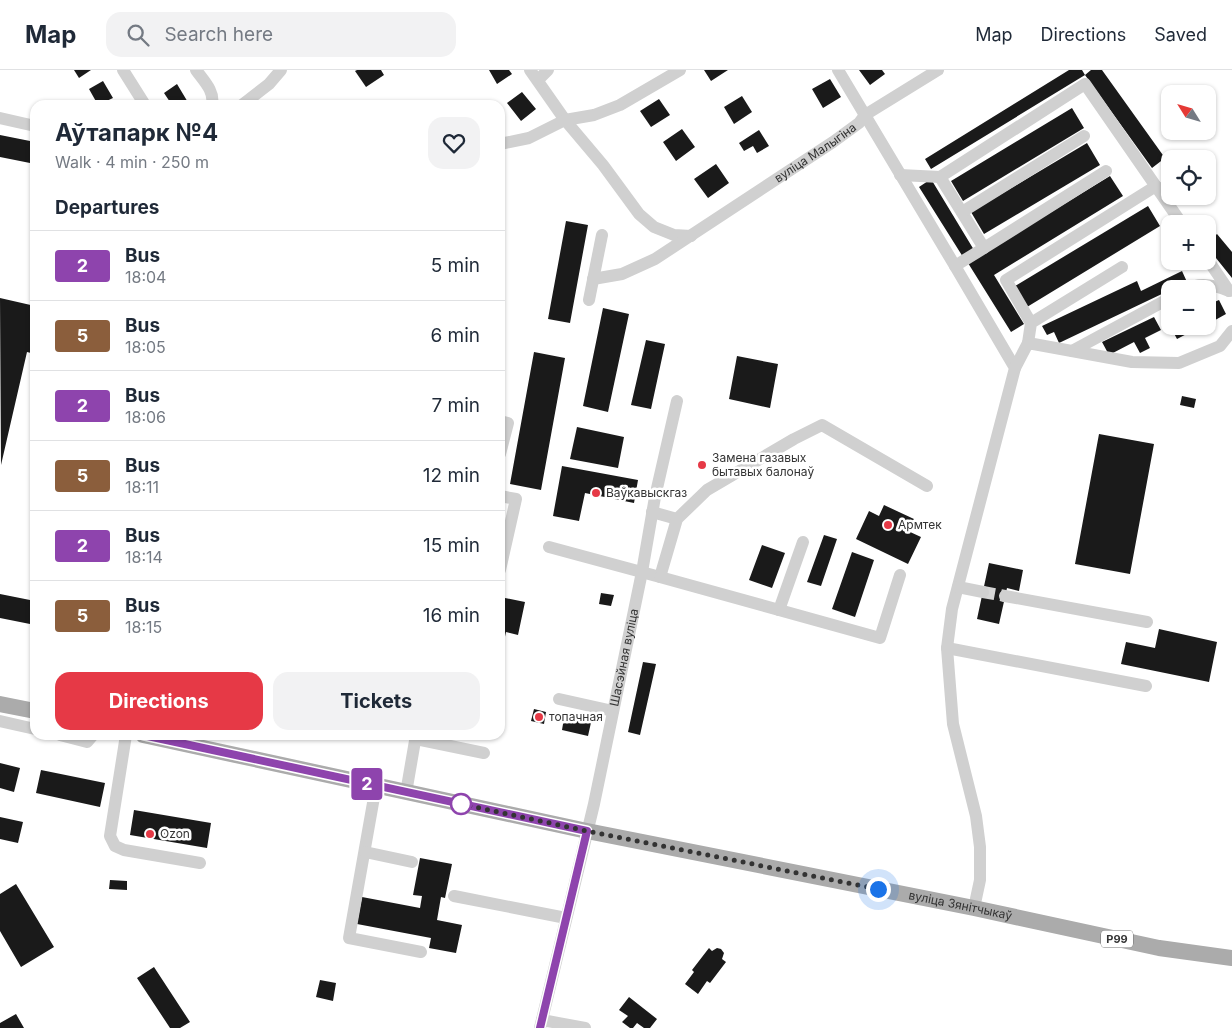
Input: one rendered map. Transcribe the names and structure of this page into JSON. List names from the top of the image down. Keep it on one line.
{"streets":{"main road":["вуліца Зянітчыкаў","Р99"],"street":["вуліца Малыгіна","Шасэйная вуліца"]},"crossings":[["Шасэйная вуліца","вуліца Зянітчыкаў"]],"places":["Замена газавых бытавых балонаў","Ваўкавыскгаз","Армтек","топачная","Ozon"],"lines":["bus line 2"],"north":"top left","page":{"header":"Map","search":"Search here","nav":["Map","Directions","Saved"],"on_map":"2","map_buttons":["+","−"],"heading":[["Аўтапарк №4","Walk · 4 min · 250 m"],"Departures"],"list":[{"mark":"2","name":"Bus","note":"18:04","value":"5 min"},{"mark":"5","name":"Bus","note":"18:05","value":"6 min"},{"mark":"2","name":"Bus","note":"18:06","value":"7 min"},{"mark":"5","name":"Bus","note":"18:11","value":"12 min"},{"mark":"2","name":"Bus","note":"18:14","value":"15 min"},{"mark":"5","name":"Bus","note":"18:15","value":"16 min"}],"buttons":["Directions","Tickets"]}}
